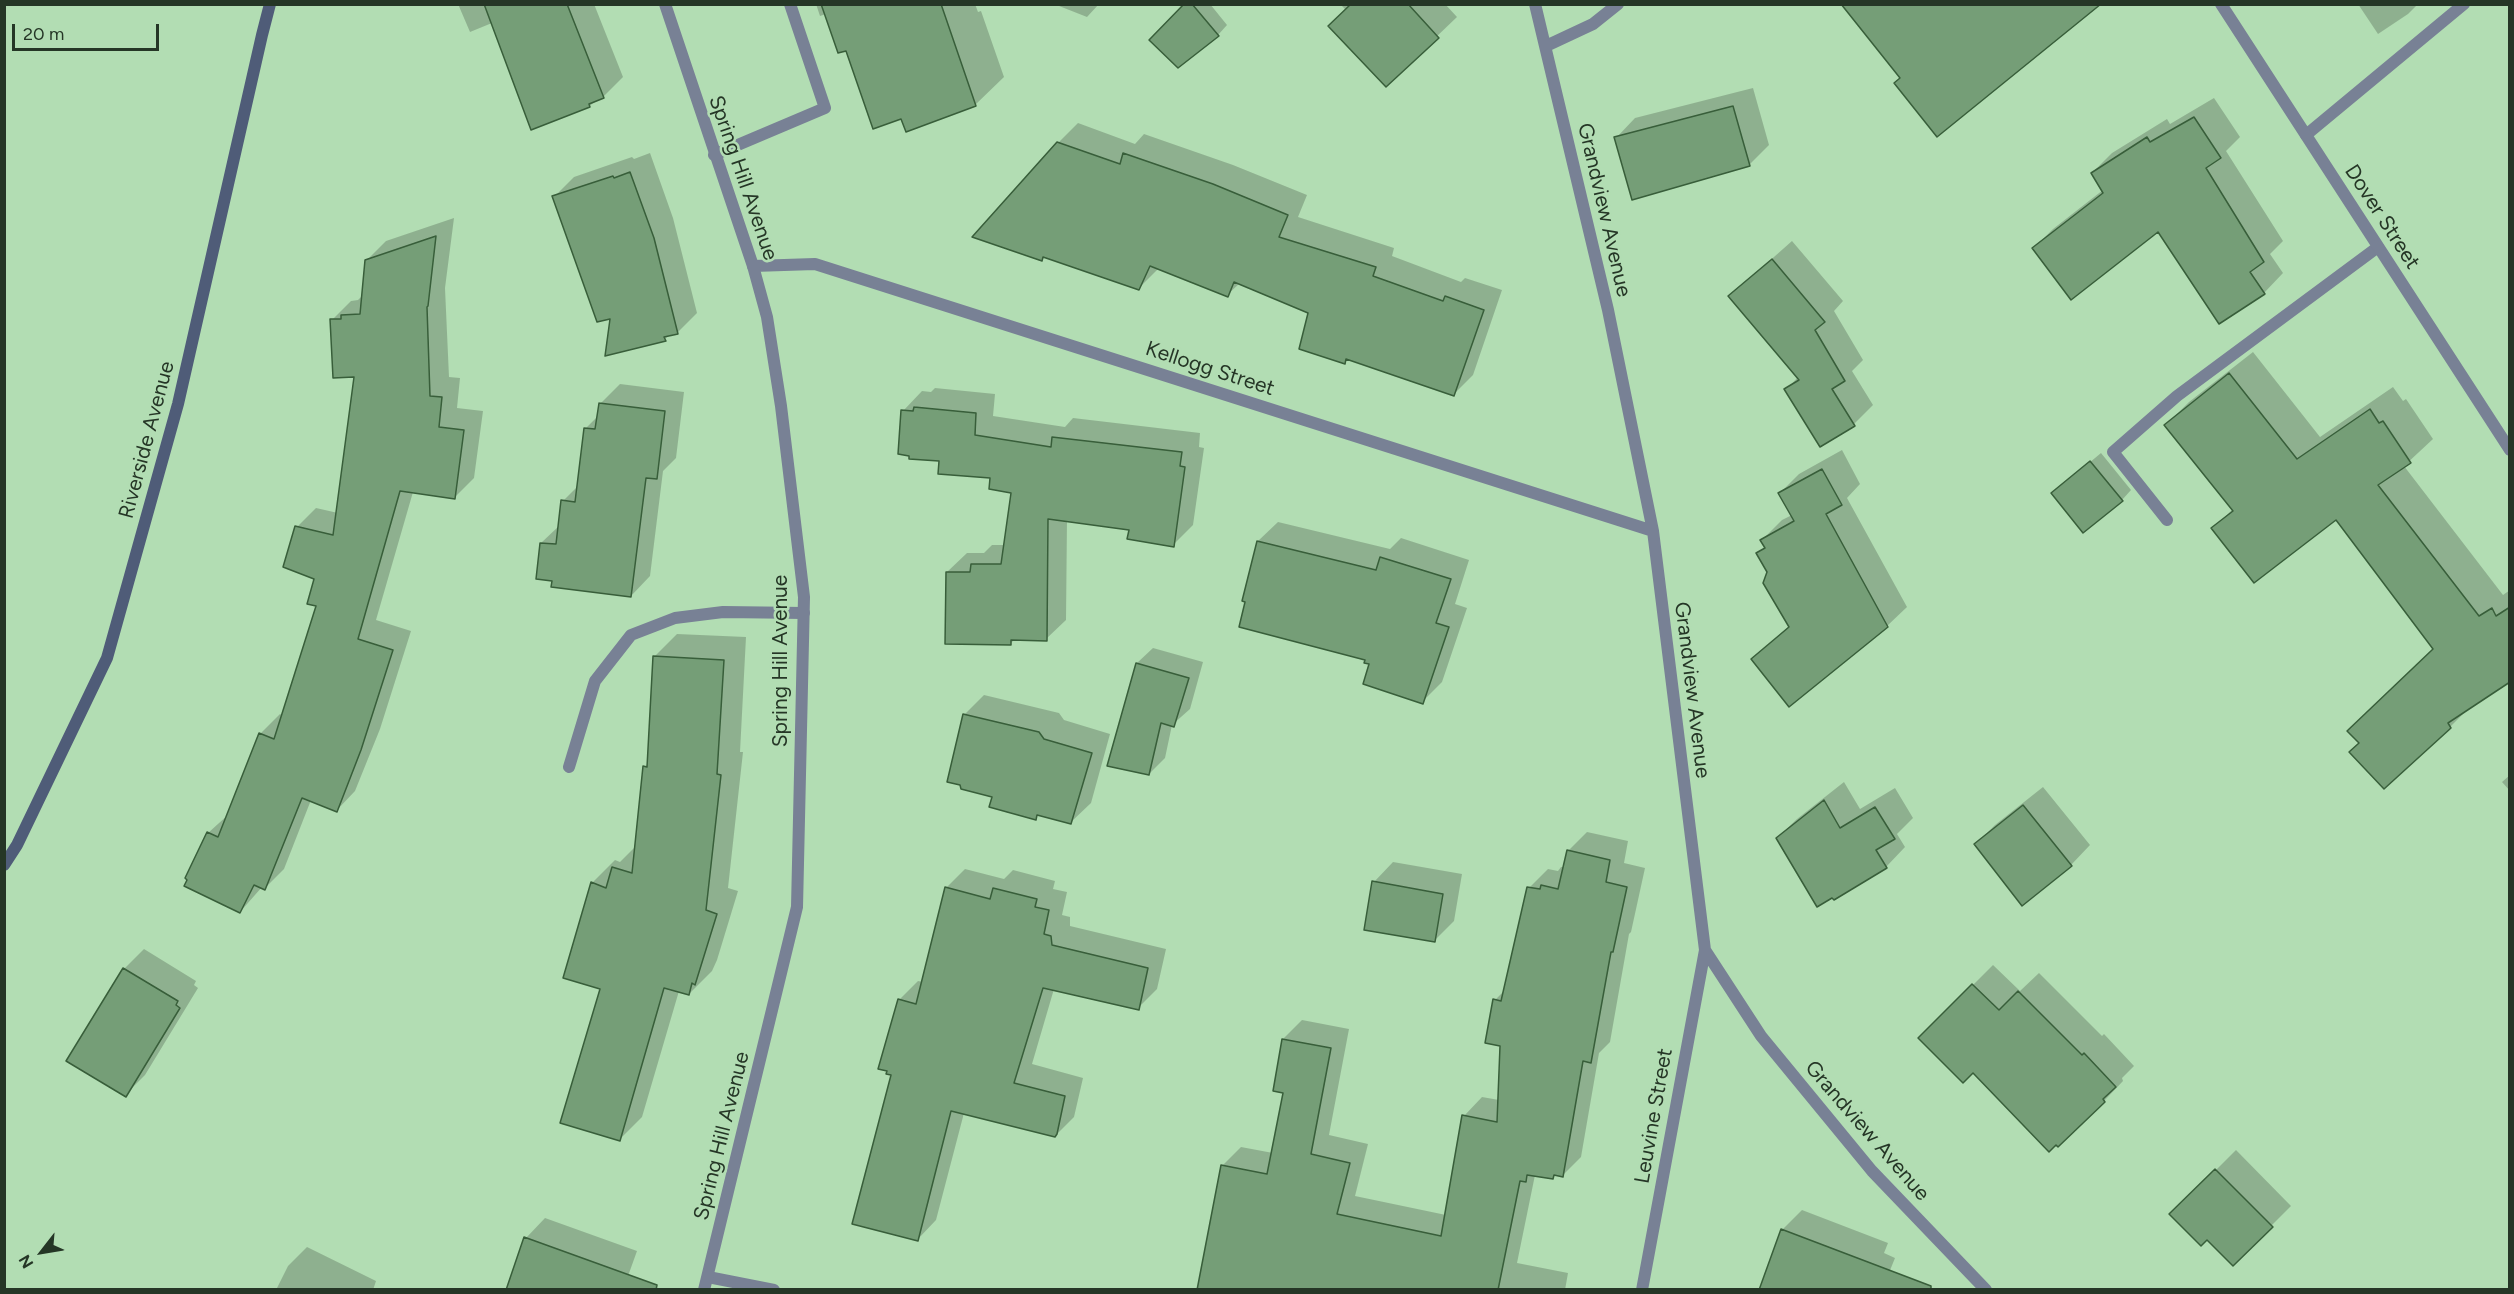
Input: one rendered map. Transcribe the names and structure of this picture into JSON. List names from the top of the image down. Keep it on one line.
{"streets":{"main road":["Riverside Avenue"],"street":["Spring Hill Avenue","Grandview Avenue","Dover Street","Kellogg Street","Leuvine Street"]},"crossings":[["Spring Hill Avenue","Kellogg Street"],["Grandview Avenue","Kellogg Street"],["Grandview Avenue","Leuvine Street"]],"scale_bar":"20 m","north":"bottom left"}
